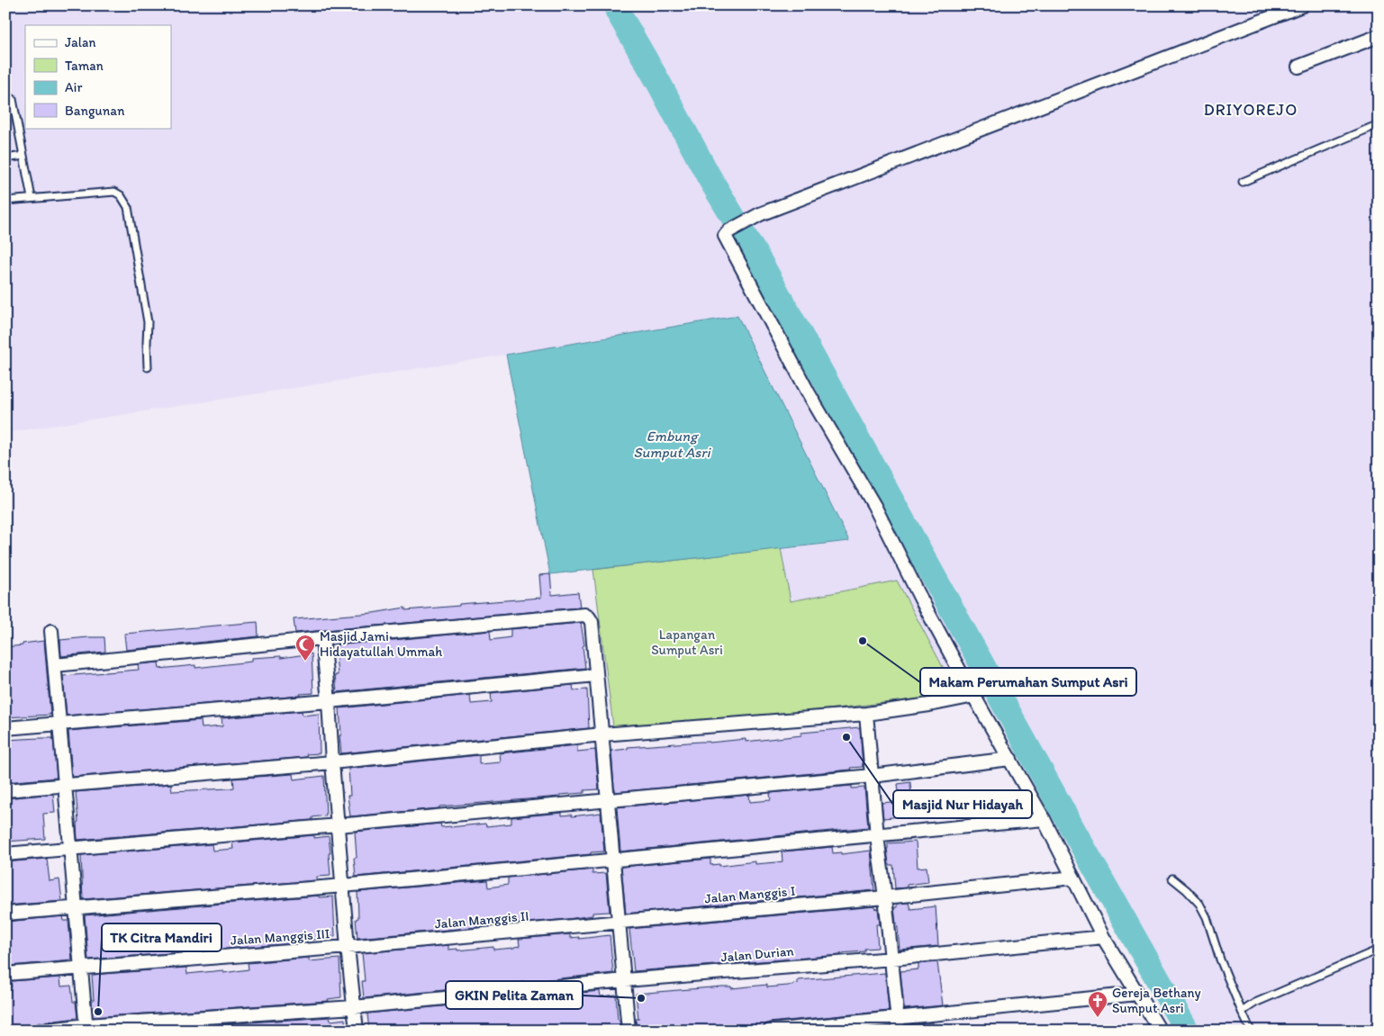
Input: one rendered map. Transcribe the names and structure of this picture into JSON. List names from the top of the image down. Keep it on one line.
{"streets":{"street":["Jalan Manggis I","Jalan Manggis II","Jalan Manggis III","Jalan Durian"]},"crossings":[["Jalan Manggis I","Jalan Manggis II"],["Jalan Manggis II","Jalan Manggis III"]],"districts":["DRIYOREJO"],"water":["Embung Sumput Asri"],"parks":["Lapangan Sumput Asri"],"places":{"other":["Makam Perumahan Sumput Asri","Masjid Nur Hidayah","GKIN Pelita Zaman","TK Citra Mandiri"],"mosque":["Masjid Jami Hidayatullah Ummah"],"church":["Gereja Bethany Sumput Asri"]},"legend":["Jalan","Taman","Air","Bangunan"]}
